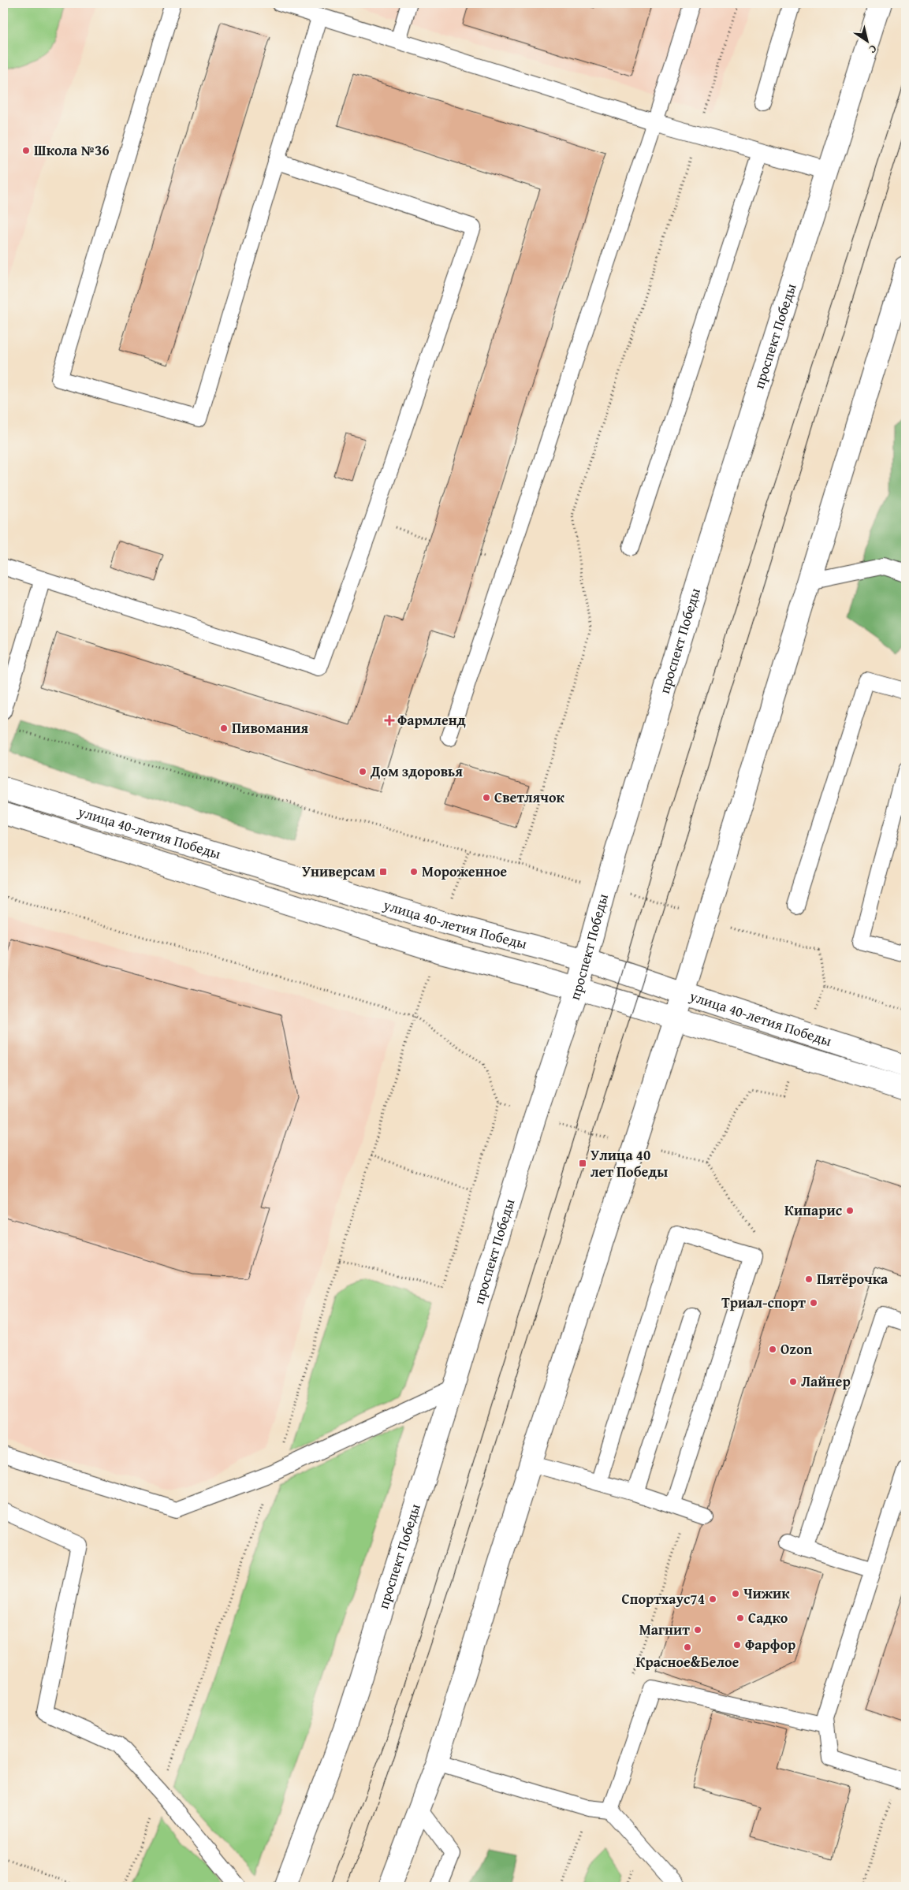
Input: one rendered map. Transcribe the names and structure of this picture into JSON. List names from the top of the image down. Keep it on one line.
{"streets":{"main road":["проспект Победы","улица 40-летия Победы"]},"crossings":[["проспект Победы","улица 40-летия Победы"]],"places":{"other":["Школа №36","Пивомания","Дом здоровья","Светлячок","Мороженное","Кипарис","Пятёрочка","Tриал-спорт","Ozon","Лайнер","Чижик","Спортхаус74","Садко","Магнит","Фарфор","Красное&Белое"],"health":["Фармленд"],"transit":["Универсам","Улица 40 лет Победы"]},"north":"bottom right"}
